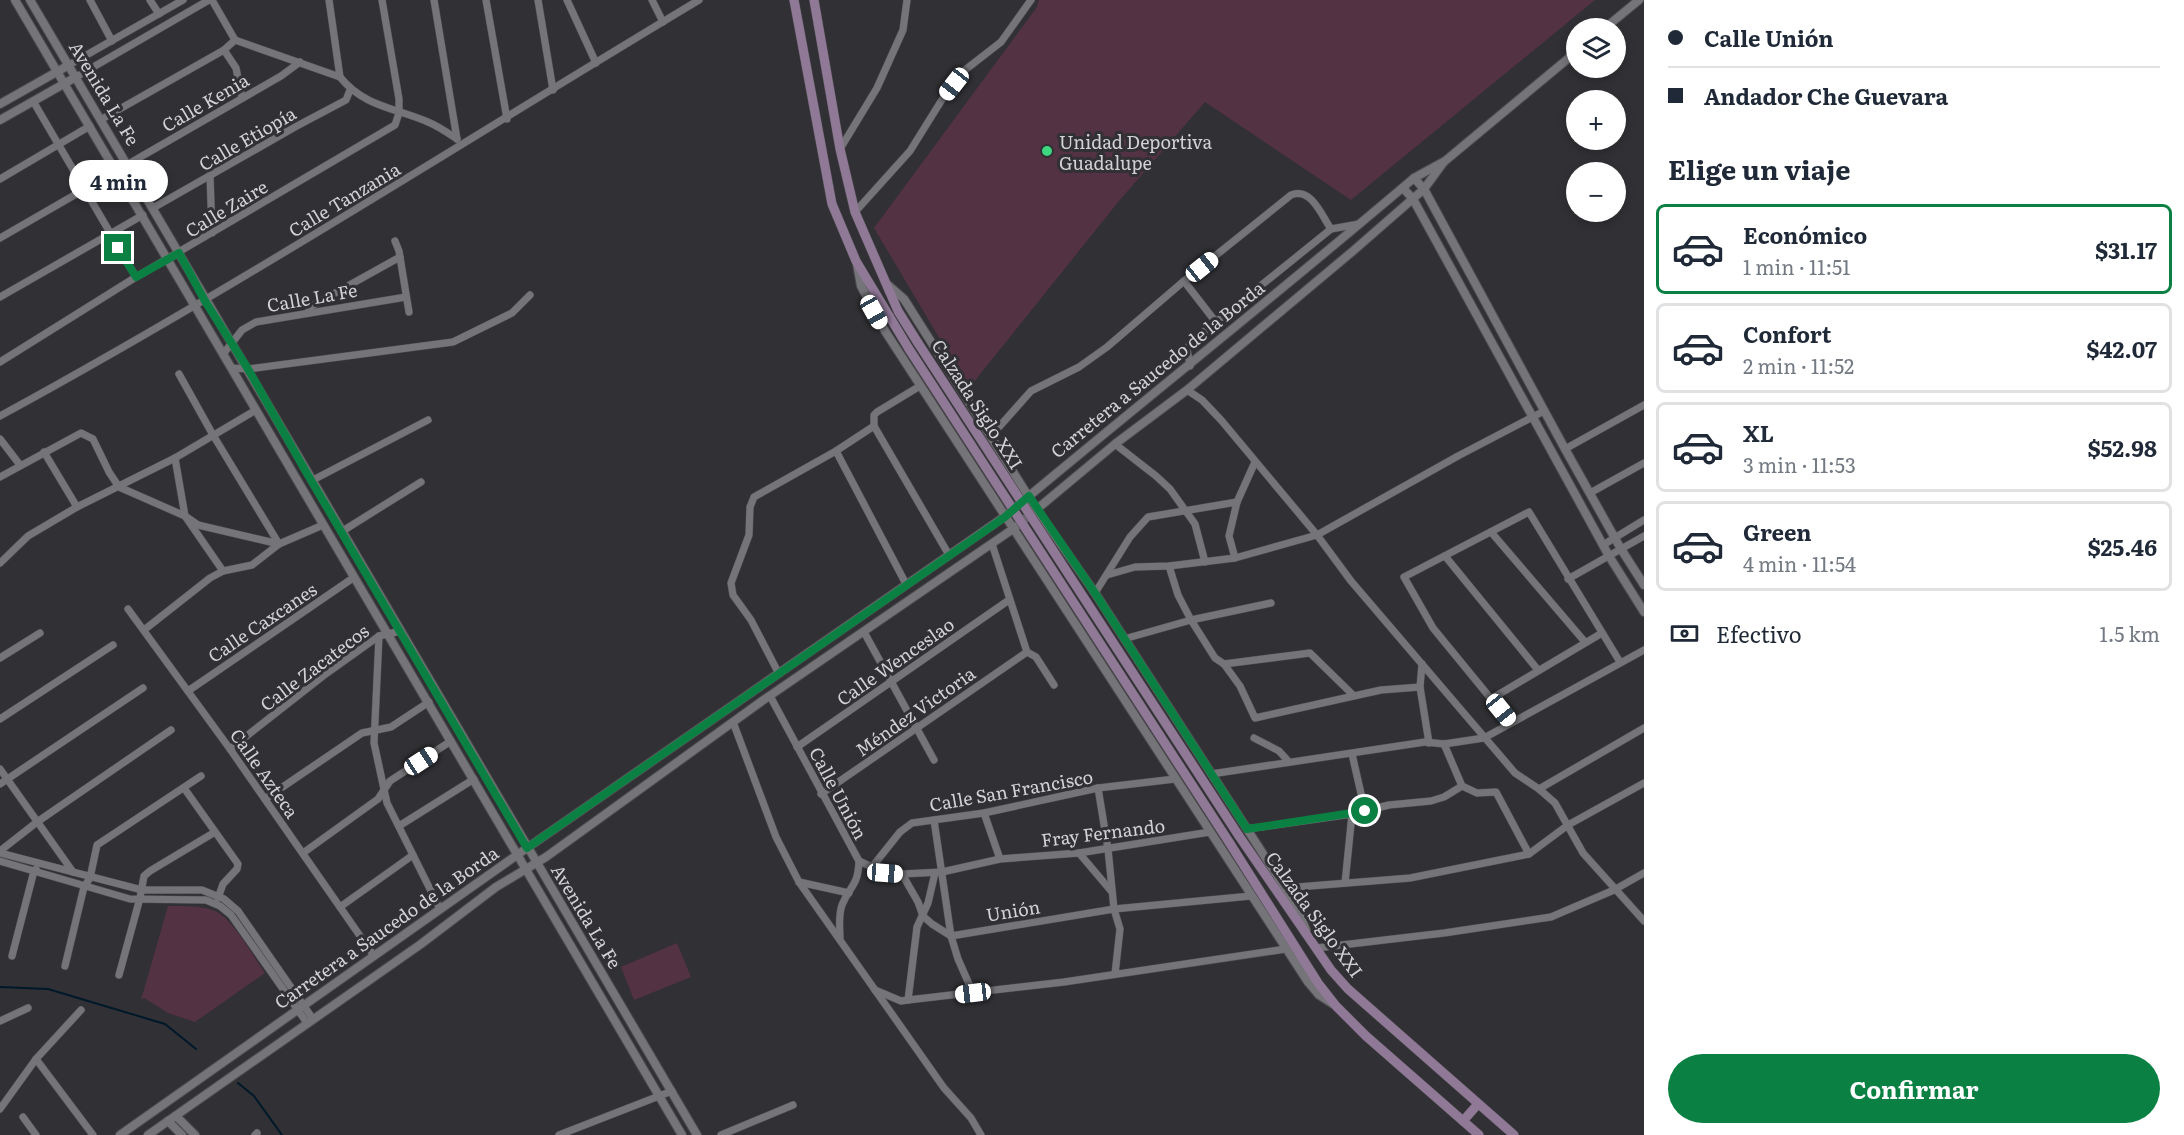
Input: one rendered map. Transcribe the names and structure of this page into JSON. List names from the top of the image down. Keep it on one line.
{"streets":{"main road":["Calzada Siglo XXI"],"street":["Avenida La Fe","Calle Kenia","Calle Etiopía","Calle Tanzania","Calle Zaire","Calle La Fe","Carretera a Saucedo de la Borda","Calle Caxcanes","Calle Wenceslao","Calle Zacatecos","Méndez Victoria","Calle Azteca","Calle San Francisco","Calle Unión","Fray Fernando","Unión"]},"crossings":[["Avenida La Fe","Calle Kenia"],["Avenida La Fe","Calle Etiopía"],["Avenida La Fe","Calle Tanzania"],["Avenida La Fe","Calle Zaire"],["Avenida La Fe","Calle La Fe"],["Avenida La Fe","Carretera a Saucedo de la Borda"],["Avenida La Fe","Calle Caxcanes"],["Avenida La Fe","Calle Zacatecos"],["Carretera a Saucedo de la Borda","Calzada Siglo XXI"],["Carretera a Saucedo de la Borda","Calle Azteca"],["Carretera a Saucedo de la Borda","Calle Unión"],["Calzada Siglo XXI","Calle San Francisco"],["Calzada Siglo XXI","Fray Fernando"],["Calzada Siglo XXI","Unión"],["Calle Caxcanes","Calle Azteca"],["Calle Wenceslao","Calle Unión"],["Calle Zacatecos","Calle Azteca"],["Méndez Victoria","Calle Unión"],["Calle San Francisco","Fray Fernando"],["Calle Unión","Fray Fernando"]],"places":["Unidad Deportiva Guadalupe"],"page":{"banner":["Calle Unión","Andador Che Guevara"],"map_buttons":["+","−"],"heading":"Elige un viaje","bubble":"4 min","list":[{"name":"Económico","note":"1 min · 11:51","value":"$31.17"},{"name":"Confort","note":"2 min · 11:52","value":"$42.07"},{"name":"XL","note":"3 min · 11:53","value":"$52.98"},{"name":"Green","note":"4 min · 11:54","value":"$25.46"}],"pay":["Efectivo","1.5 km"],"buttons":"Confirmar"}}
